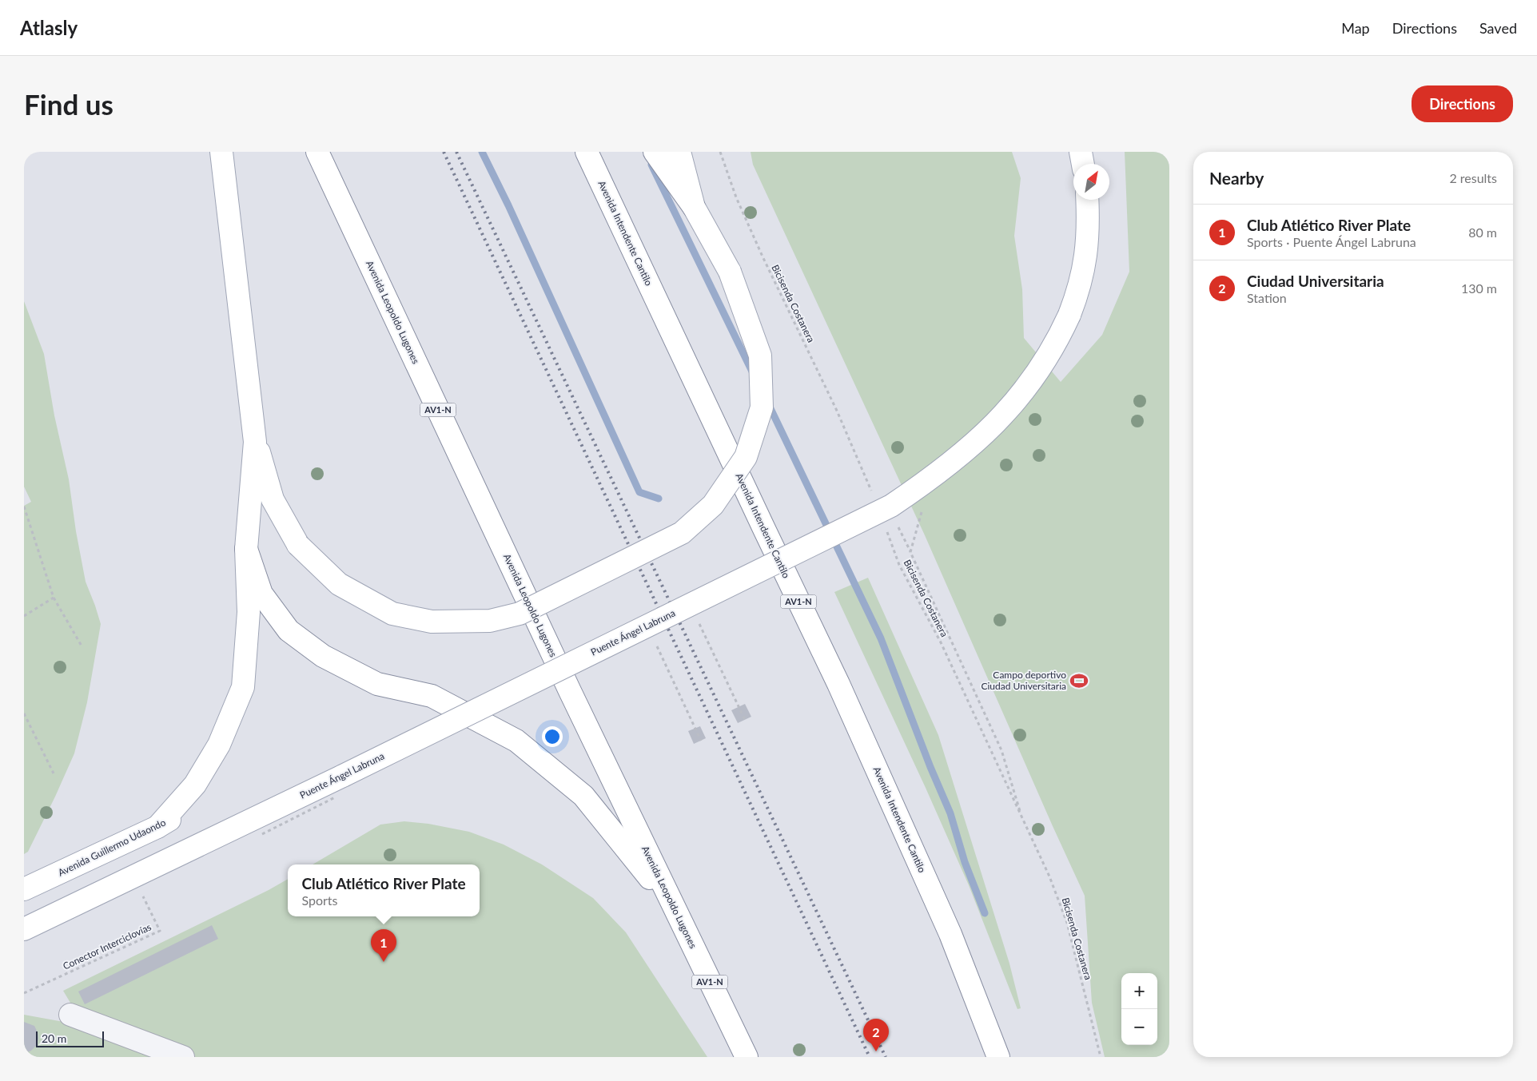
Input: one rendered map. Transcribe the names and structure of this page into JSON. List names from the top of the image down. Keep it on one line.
{"streets":{"main road":["Avenida Intendente Cantilo","Avenida Leopoldo Lugones","AV1-N","Puente Ángel Labruna","Avenida Guillermo Udaondo"],"path":["Bicisenda Costanera","Conector Interciclovías"]},"places":{"sports":["Campo deportivo Ciudad Universitaria"]},"scale_bar":"20 m","north":"top right","page":{"header":"Atlasly","nav":["Map","Directions","Saved"],"buttons":"Directions","title":"Find us","heading":["Nearby","2 results"],"list":[{"mark":"1","name":"Club Atlético River Plate","note":"Sports · Puente Ángel Labruna","value":"80 m"},{"mark":"2","name":"Ciudad Universitaria","note":"Station","value":"130 m"}],"popup":["Club Atlético River Plate","Sports"],"pins":["1","2"],"map_buttons":["+","−"],"scale":"20 m"}}
